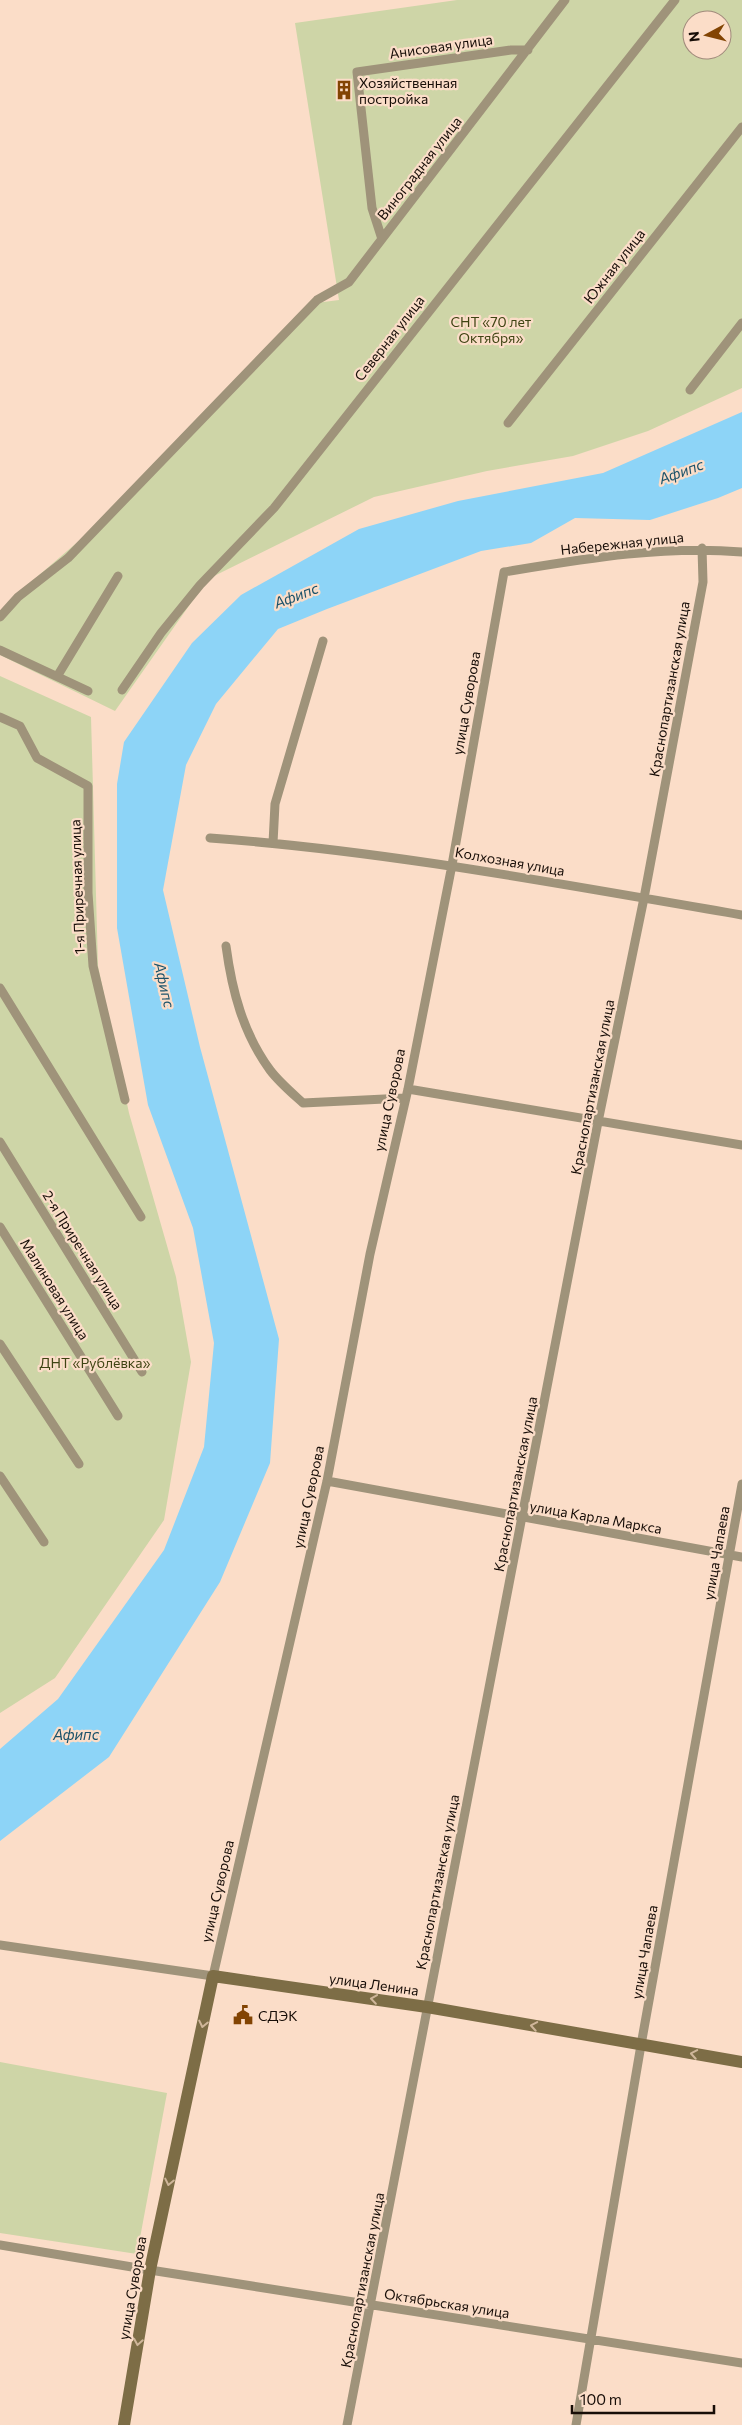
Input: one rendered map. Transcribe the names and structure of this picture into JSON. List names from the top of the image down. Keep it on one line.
{"streets":{"street":["Анисовая улица","Виноградная улица","Южная улица","Северная улица","Набережная улица","Краснопартизанская улица","улица Суворова","Колхозная улица","1-я Приречная улица","2-я Приречная улица","Малиновая улица","улица Карла Маркса","улица Чапаева","улица Ленина","Октябрьская улица"]},"crossings":[["Анисовая улица","Виноградная улица"],["Набережная улица","Краснопартизанская улица"],["Набережная улица","улица Суворова"],["Краснопартизанская улица","Колхозная улица"],["Краснопартизанская улица","улица Карла Маркса"],["Краснопартизанская улица","улица Ленина"],["Краснопартизанская улица","Октябрьская улица"],["улица Суворова","Колхозная улица"],["улица Суворова","улица Карла Маркса"],["улица Суворова","улица Ленина"],["улица Суворова","Октябрьская улица"],["улица Карла Маркса","улица Чапаева"],["улица Чапаева","улица Ленина"],["улица Чапаева","Октябрьская улица"]],"one_way":["улица Ленина"],"water":["Афипс"],"parks":["СНТ «70 лет Октября»","ДНТ «Рублёвка»"],"places":{"building":["Хозяйственная постройка"],"public building":["СДЭК"]},"scale_bar":"100 m","north":"left"}
